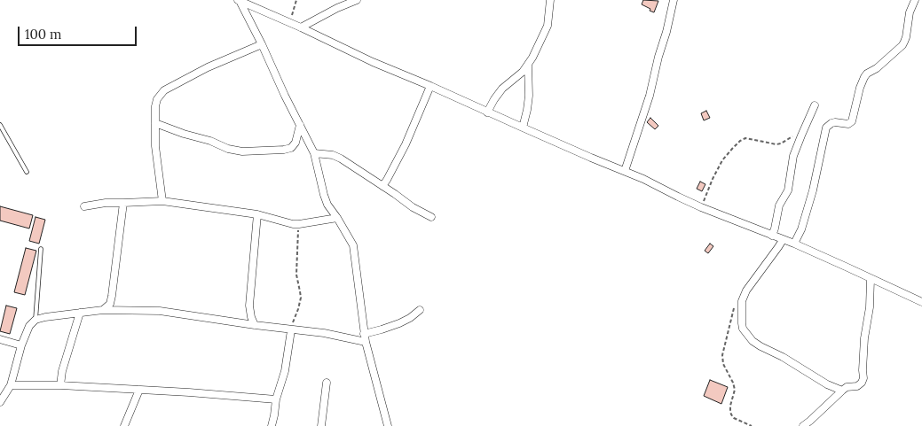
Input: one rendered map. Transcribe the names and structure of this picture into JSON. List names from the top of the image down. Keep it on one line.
{"scale_bar":"100 m"}
